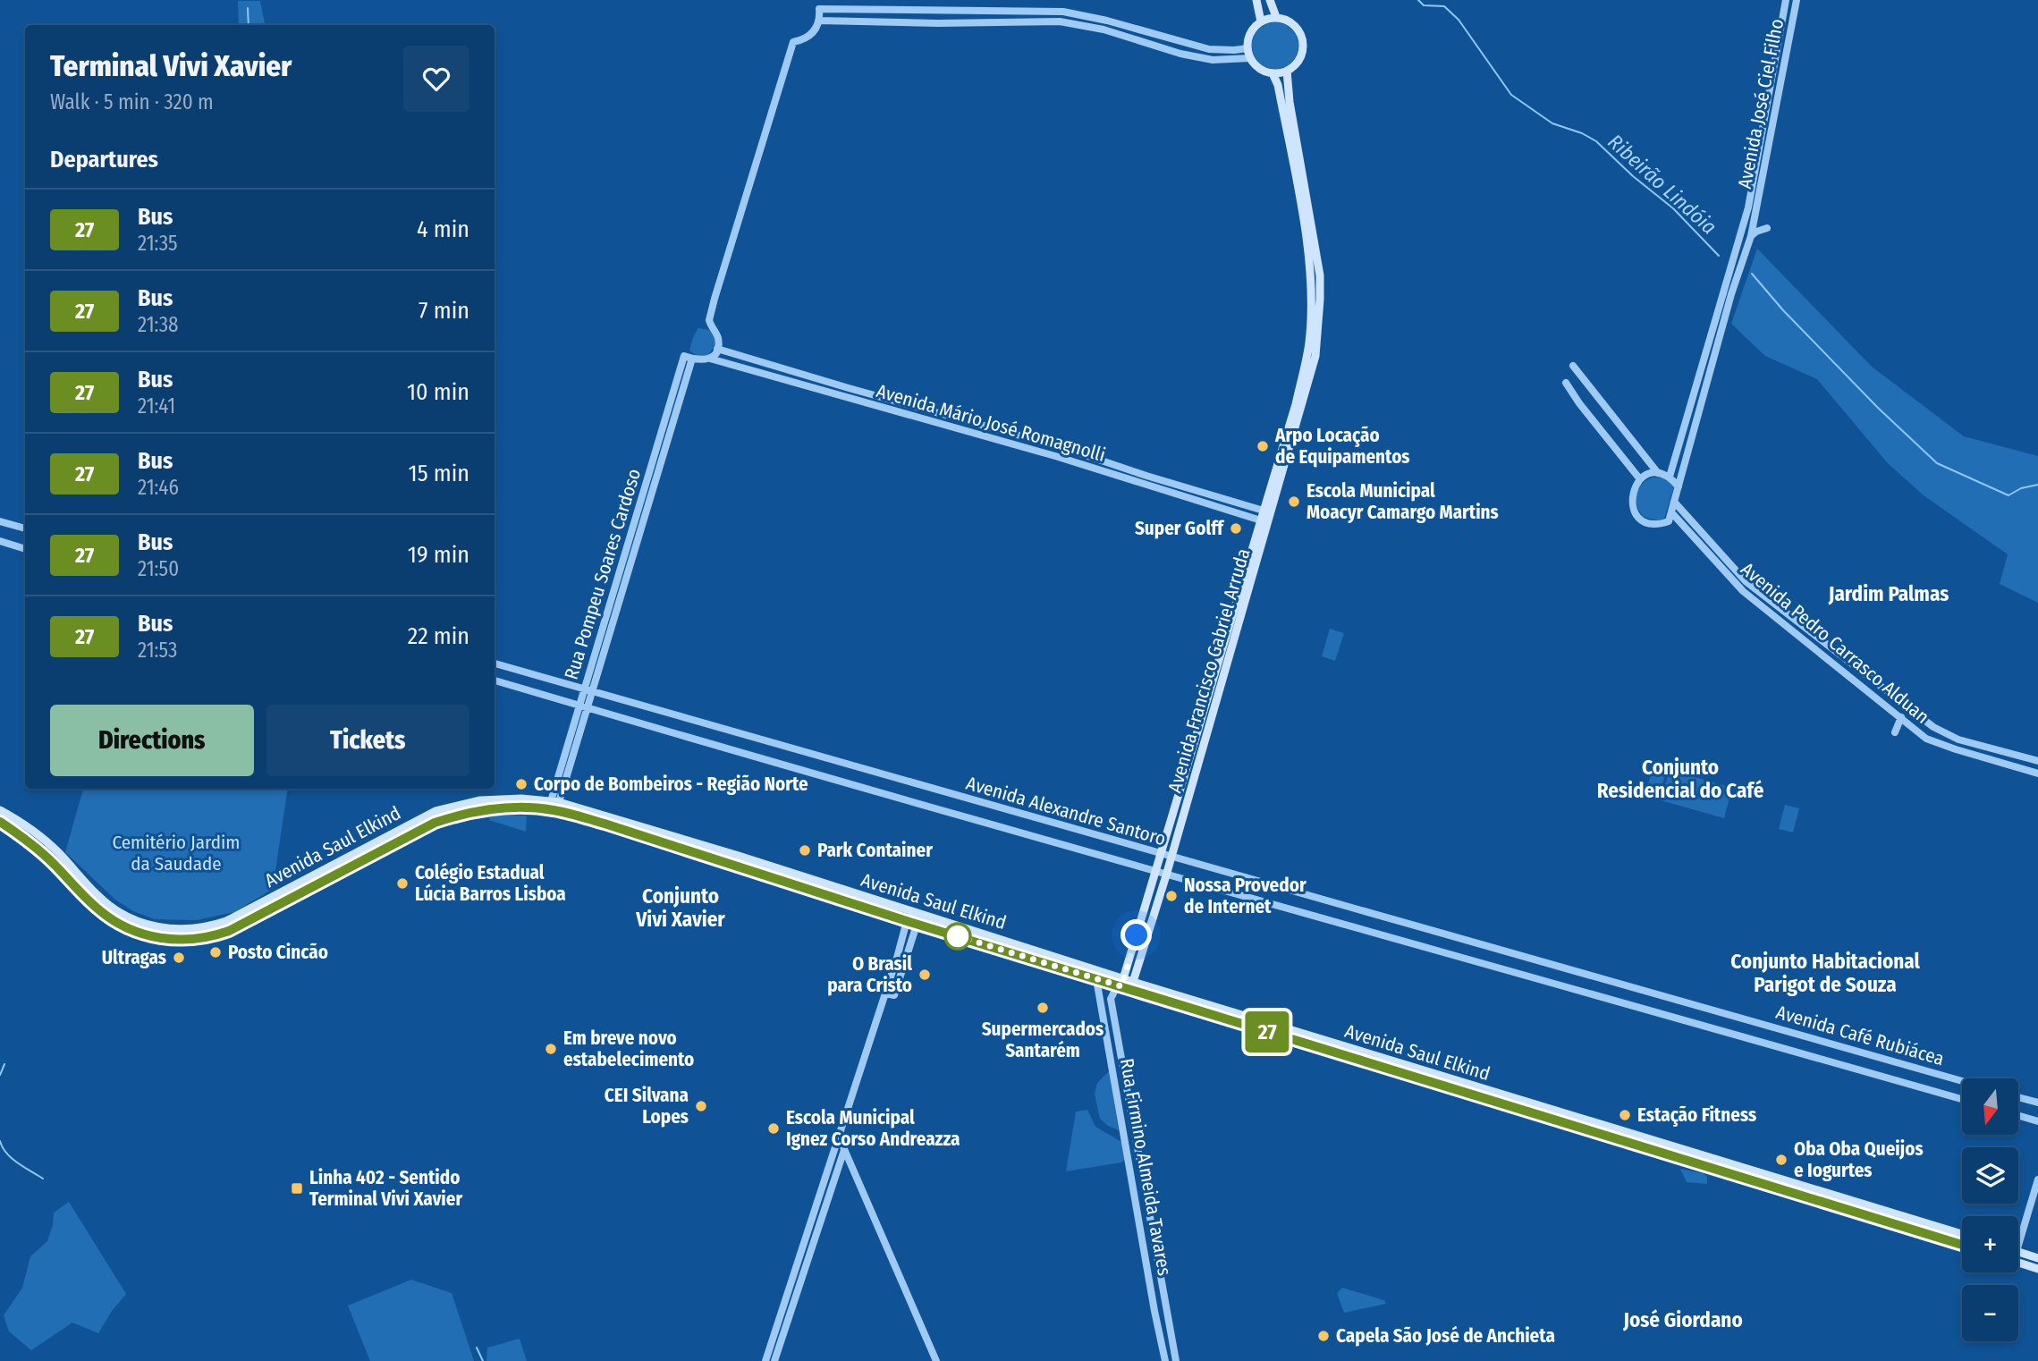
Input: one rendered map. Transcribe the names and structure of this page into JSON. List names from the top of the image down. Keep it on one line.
{"streets":{"main road":["Avenida Francisco Gabriel Arruda","Avenida Saul Elkind"],"street":["Avenida José Ciel Filho","Avenida Mário José Romagnolli","Rua Pompeu Soares Cardoso","Avenida Pedro Carrasco Alduan","Avenida Alexandre Santoro","Avenida Café Rubiácea","Rua Firmino Almeida Tavares"]},"crossings":[["Avenida José Ciel Filho","Avenida Pedro Carrasco Alduan"],["Avenida Mário José Romagnolli","Rua Pompeu Soares Cardoso"],["Avenida Mário José Romagnolli","Avenida Francisco Gabriel Arruda"],["Rua Pompeu Soares Cardoso","Avenida Alexandre Santoro"],["Rua Pompeu Soares Cardoso","Avenida Saul Elkind"],["Avenida Francisco Gabriel Arruda","Avenida Alexandre Santoro"],["Avenida Francisco Gabriel Arruda","Avenida Saul Elkind"],["Avenida Francisco Gabriel Arruda","Rua Firmino Almeida Tavares"],["Avenida Alexandre Santoro","Avenida Café Rubiácea"],["Avenida Saul Elkind","Rua Firmino Almeida Tavares"]],"districts":["Jardim Palmas","Conjunto Residencial do Café","Conjunto Vivi Xavier","Conjunto Habitacional Parigot de Souza","José Giordano"],"water":["Ribeirão Lindóia"],"parks":["Cemitério Jardim da Saudade"],"places":{"other":["Arpo Locação de Equipamentos","Escola Municipal Moacyr Camargo Martins","Super Golff","Corpo de Bombeiros - Região Norte","Park Container","Colégio Estadual Lúcia Barros Lisboa","Nossa Provedor de Internet","Posto Cincão","Ultragas","O Brasil para Cristo","Supermercados Santarém","Em breve novo estabelecimento","CEI Silvana Lopes","Estação Fitness","Escola Municipal Ignez Corso Andreazza","Oba Oba Queijos e Iogurtes","Capela São José de Anchieta"],"transit":["Linha 402 - Sentido Terminal Vivi Xavier"]},"lines":["bus line 27"],"north":"bottom","page":{"on_map":"27","heading":[["Terminal Vivi Xavier","Walk · 5 min · 320 m"],"Departures"],"list":[{"mark":"27","name":"Bus","note":"21:35","value":"4 min"},{"mark":"27","name":"Bus","note":"21:38","value":"7 min"},{"mark":"27","name":"Bus","note":"21:41","value":"10 min"},{"mark":"27","name":"Bus","note":"21:46","value":"15 min"},{"mark":"27","name":"Bus","note":"21:50","value":"19 min"},{"mark":"27","name":"Bus","note":"21:53","value":"22 min"}],"buttons":["Directions","Tickets"],"map_buttons":["+","−"]}}
